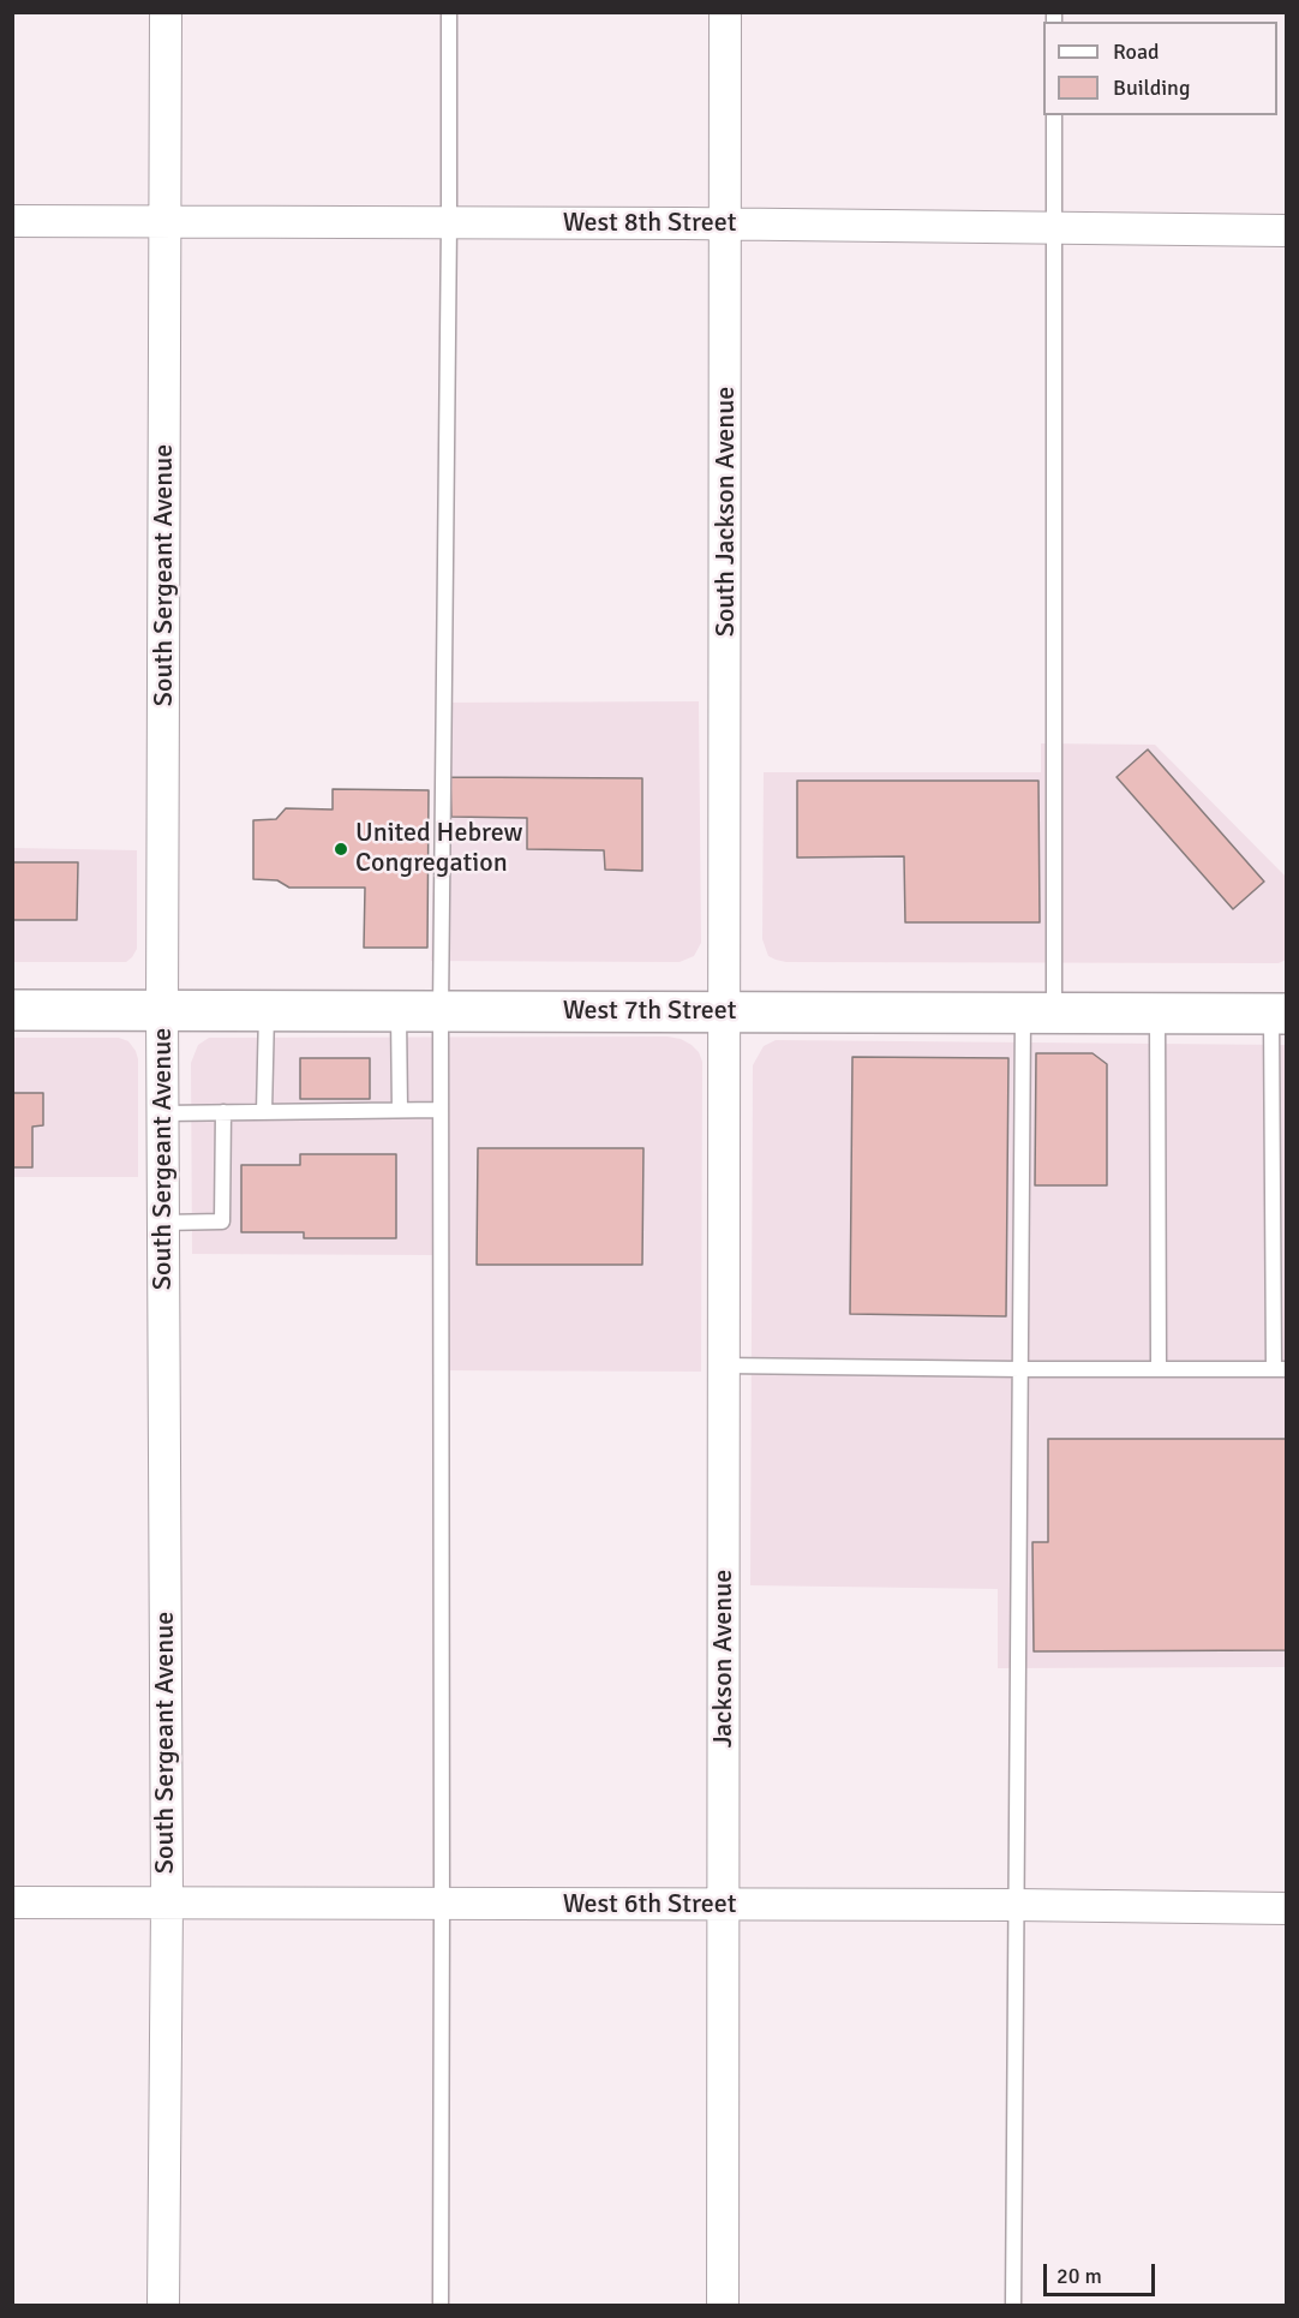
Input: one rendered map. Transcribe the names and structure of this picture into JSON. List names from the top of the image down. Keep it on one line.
{"streets":{"main road":["West 7th Street"],"street":["West 8th Street","South Jackson Avenue","South Sergeant Avenue","Jackson Avenue","West 6th Street"]},"crossings":[["West 8th Street","South Jackson Avenue"],["West 8th Street","South Sergeant Avenue"],["South Jackson Avenue","West 7th Street"],["South Jackson Avenue","Jackson Avenue"],["South Sergeant Avenue","West 7th Street"],["South Sergeant Avenue","West 6th Street"],["West 7th Street","Jackson Avenue"],["Jackson Avenue","West 6th Street"]],"places":["United Hebrew Congregation"],"legend":["Road","Building"],"scale_bar":"20 m"}
